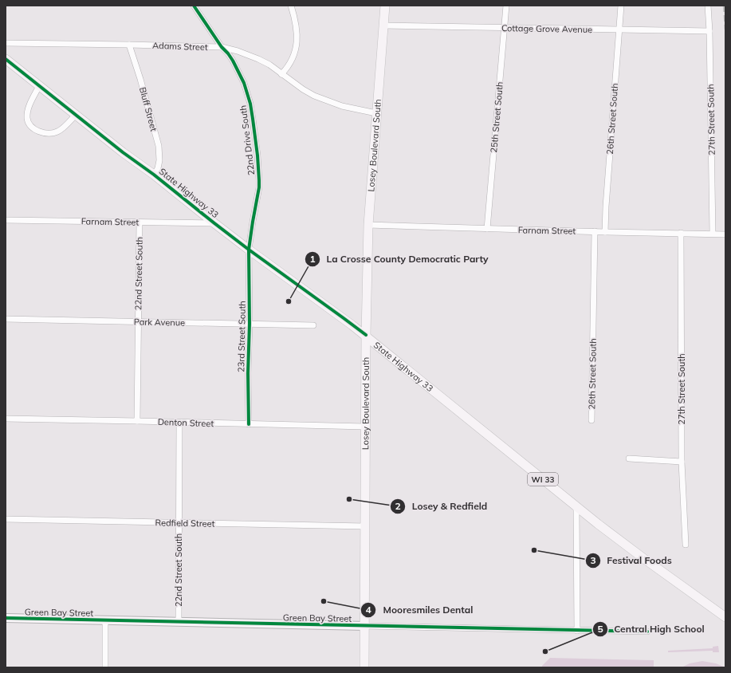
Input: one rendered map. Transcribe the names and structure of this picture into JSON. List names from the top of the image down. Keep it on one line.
{"streets":{"main road":["Losey Boulevard South","State Highway 33","WI 33"],"street":["Cottage Grove Avenue","Adams Street","Bluff Street","25th Street South","26th Street South","27th Street South","22nd Drive South","Farnam Street","22nd Street South","Park Avenue","23rd Street South","Denton Street","Redfield Street","Green Bay Street"]},"crossings":[["Cottage Grove Avenue","25th Street South"],["Cottage Grove Avenue","26th Street South"],["Cottage Grove Avenue","27th Street South"],["Cottage Grove Avenue","Losey Boulevard South"],["Adams Street","Bluff Street"],["Adams Street","22nd Drive South"],["Adams Street","Losey Boulevard South"],["Bluff Street","State Highway 33"],["25th Street South","Farnam Street"],["26th Street South","Farnam Street"],["27th Street South","Farnam Street"],["22nd Drive South","State Highway 33"],["22nd Drive South","23rd Street South"],["Losey Boulevard South","State Highway 33"],["Losey Boulevard South","Farnam Street"],["Losey Boulevard South","Denton Street"],["Losey Boulevard South","Redfield Street"],["Losey Boulevard South","Green Bay Street"],["State Highway 33","Farnam Street"],["State Highway 33","23rd Street South"],["Farnam Street","22nd Street South"],["22nd Street South","Park Avenue"],["22nd Street South","Denton Street"],["22nd Street South","Redfield Street"],["22nd Street South","Green Bay Street"],["Park Avenue","23rd Street South"],["23rd Street South","Denton Street"]],"places":["La Crosse County Democratic Party","Losey & Redfield","Festival Foods","Mooresmiles Dental","Central High School"]}
